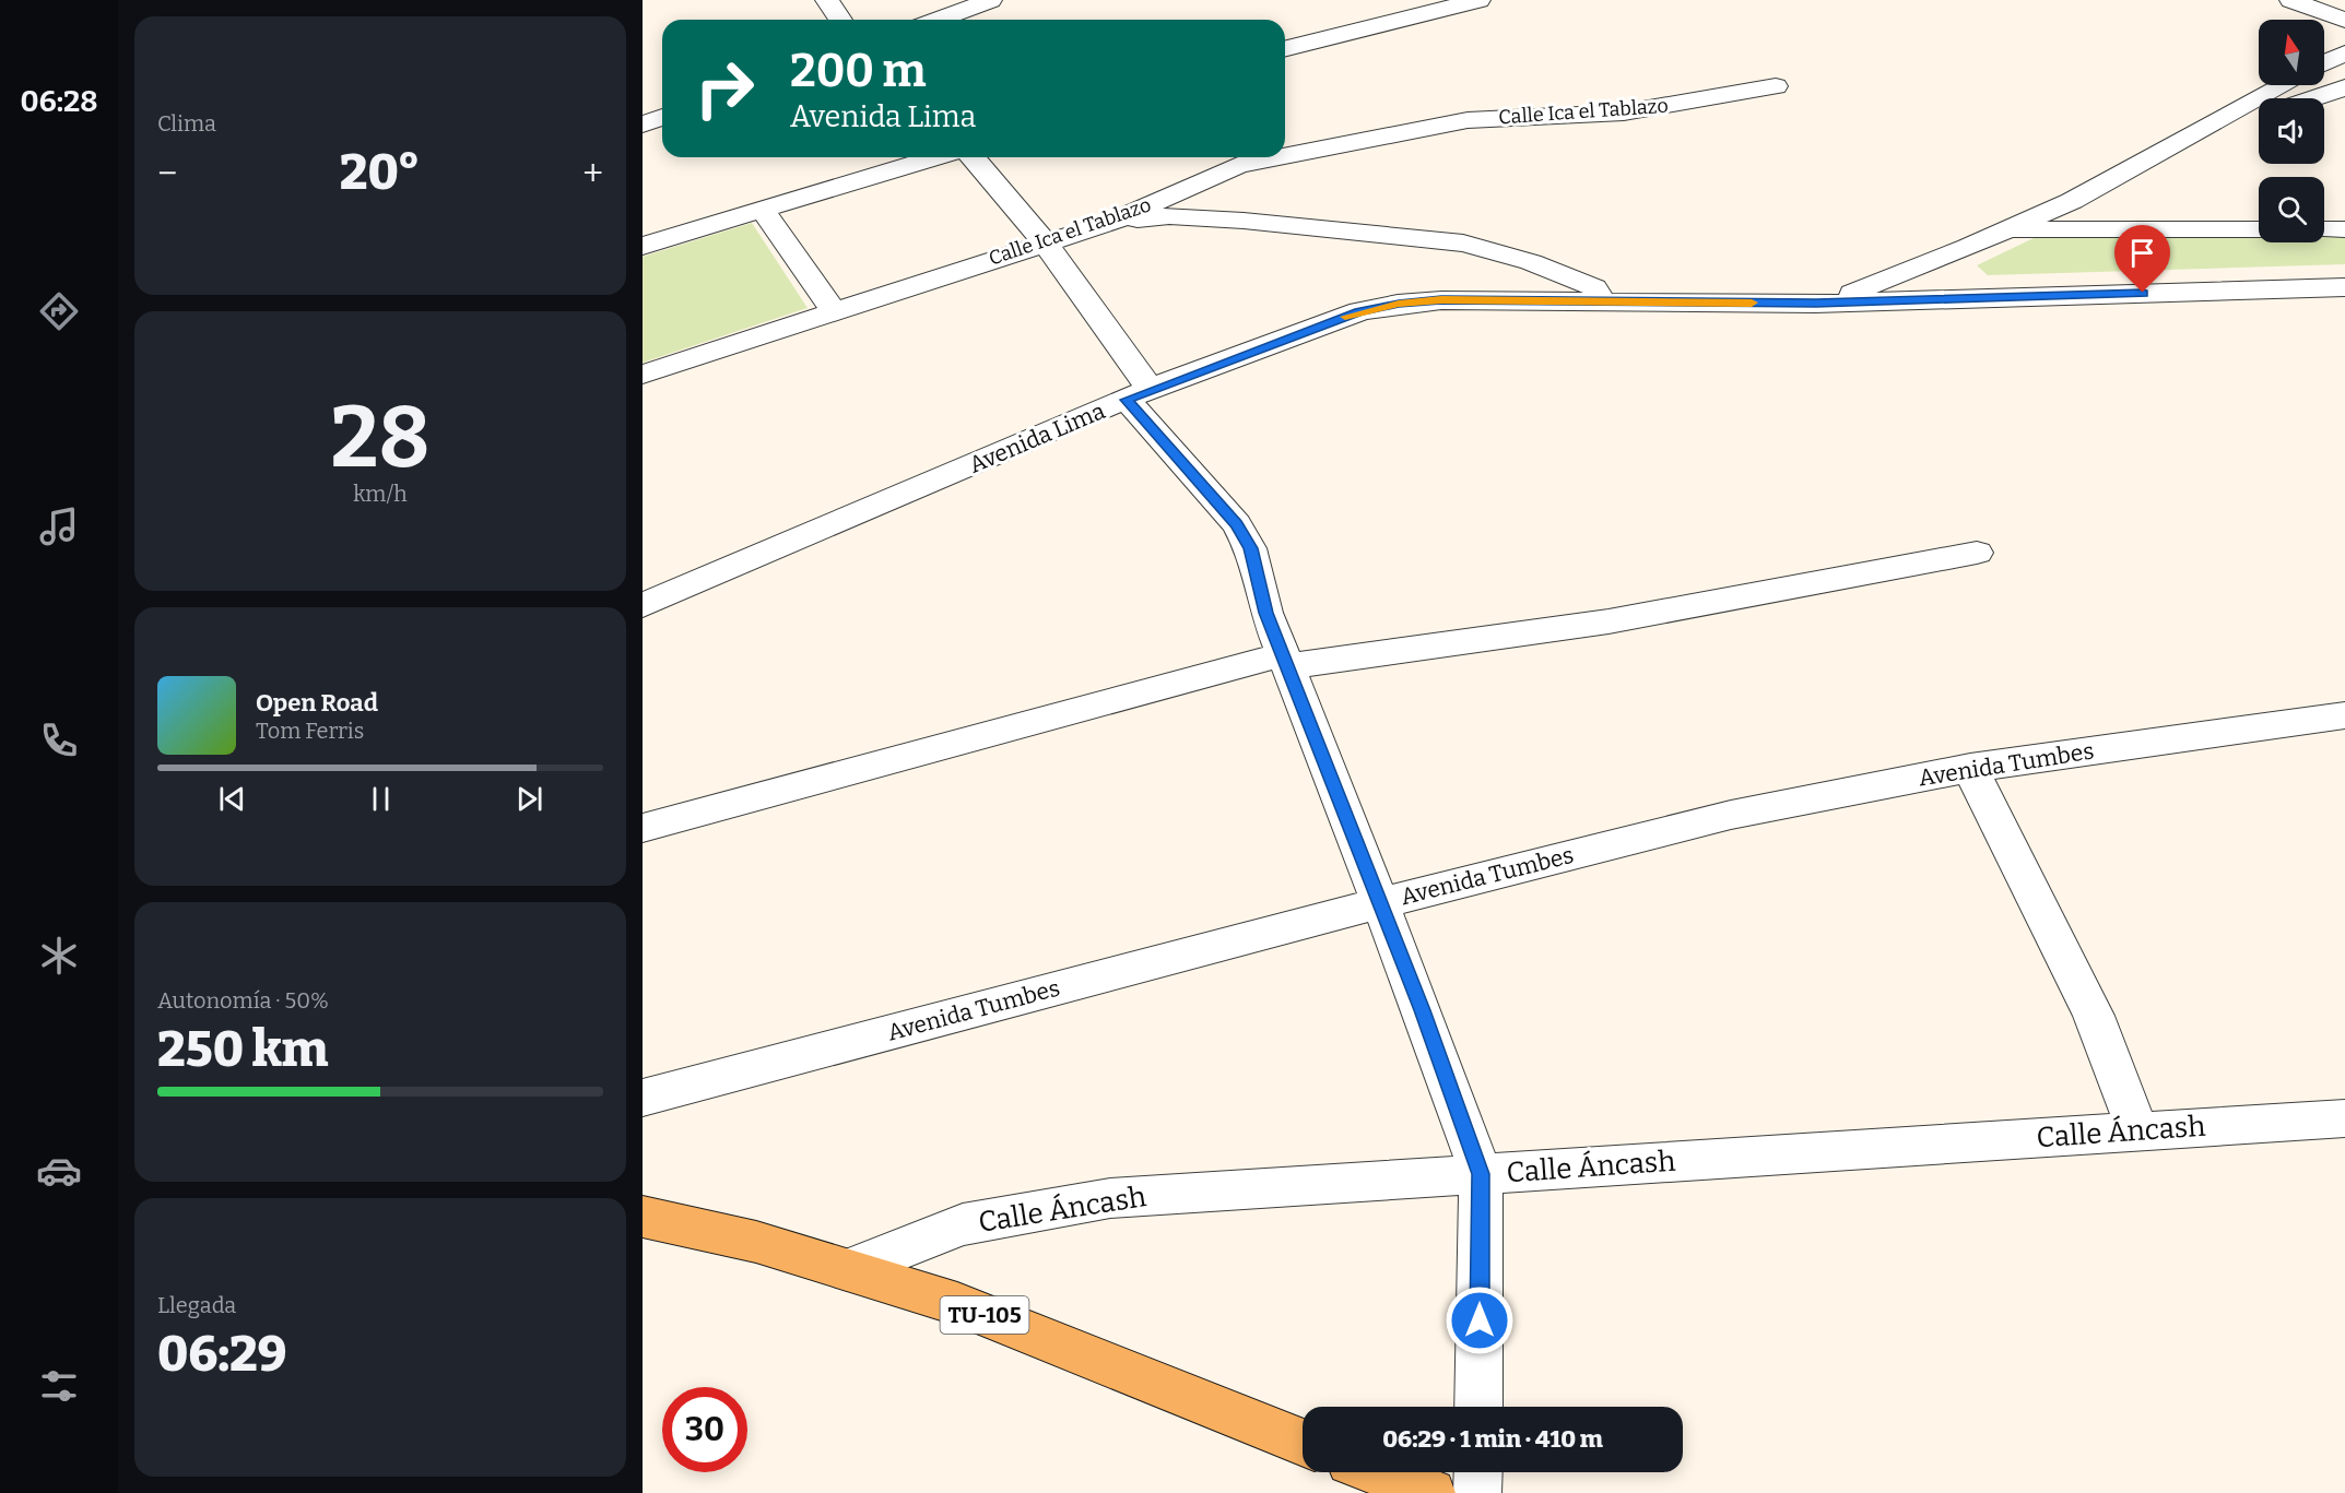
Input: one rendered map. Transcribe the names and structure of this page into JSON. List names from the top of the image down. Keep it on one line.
{"streets":{"main road":["TU-105"],"street":["Calle Ica el Tablazo","Avenida Lima","Avenida Tumbes","Calle Áncash"]},"crossings":[["Calle Áncash","TU-105"]],"north":"top","page":{"tabs":"06:28","tile":["Clima",["28","km/h"],["Autonomía · 50%","250 km"],["Llegada","06:29"]],"turn":["200 m","Avenida Lima"],"heat":["−","20°","+"],"song":["Open Road","Tom Ferris"],"limit":"30","trip":"06:29 · 1 min · 410 m"}}
